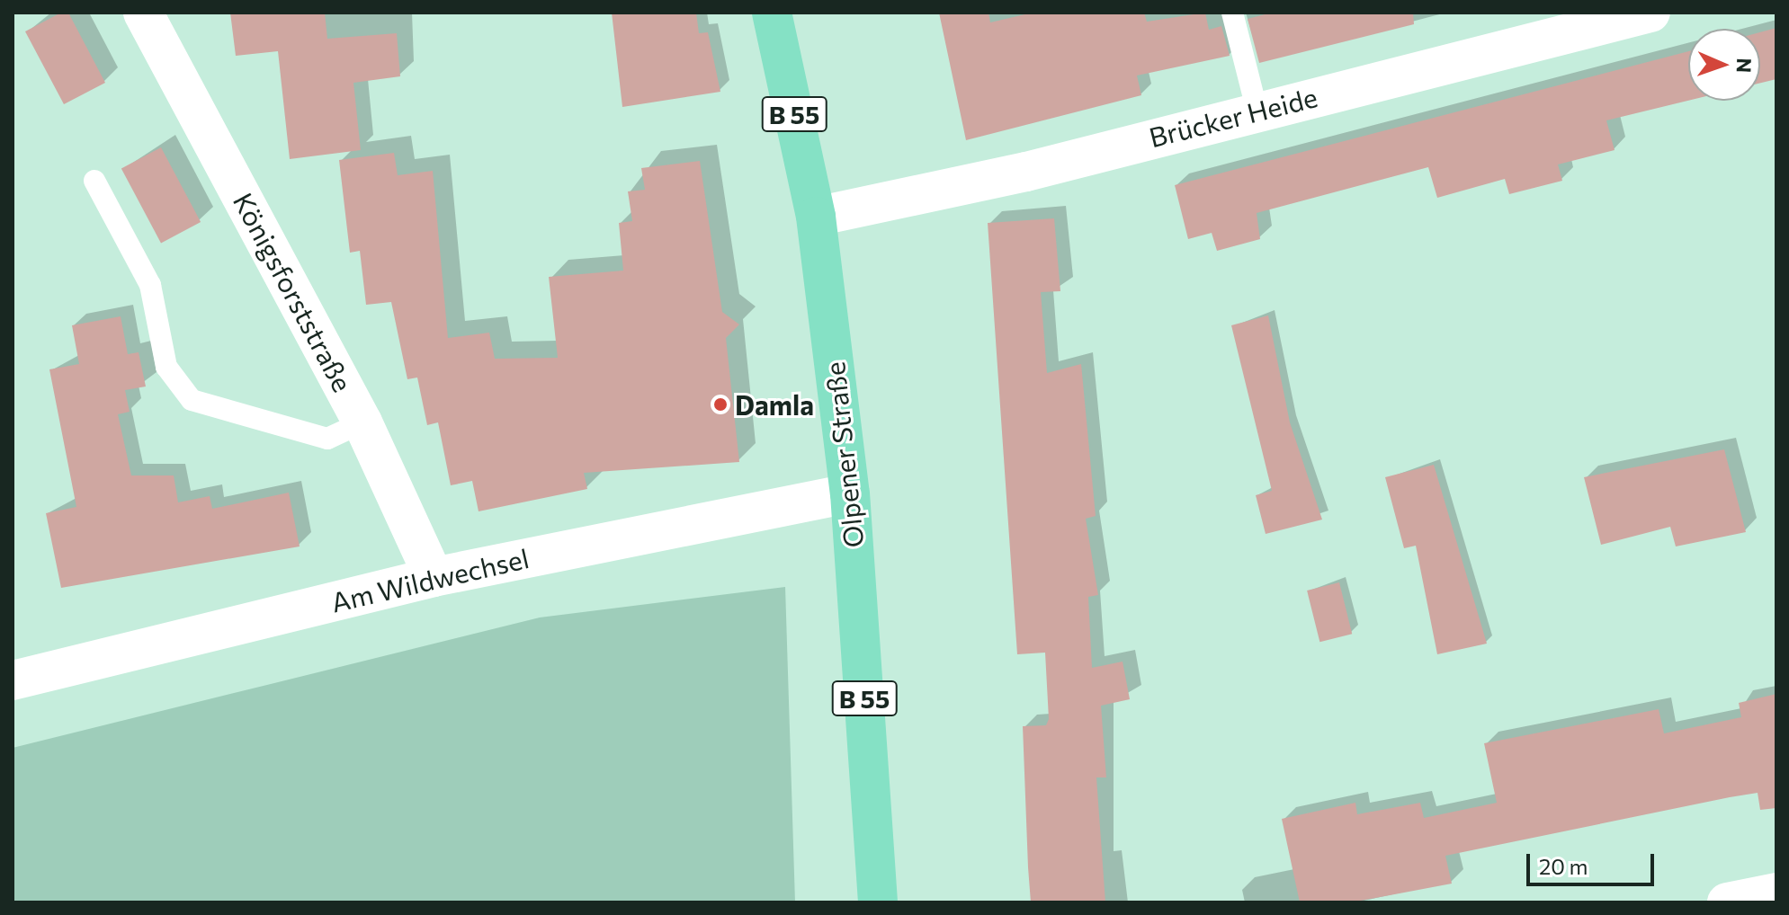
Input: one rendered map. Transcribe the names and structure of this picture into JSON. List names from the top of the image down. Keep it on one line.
{"streets":{"main road":["B 55","Olpener Straße"],"street":["Brücker Heide","Königsforststraße","Am Wildwechsel"]},"crossings":[["Brücker Heide","Olpener Straße"],["Königsforststraße","Am Wildwechsel"],["Olpener Straße","Am Wildwechsel"]],"places":["Damla"],"scale_bar":"20 m","north":"right"}
